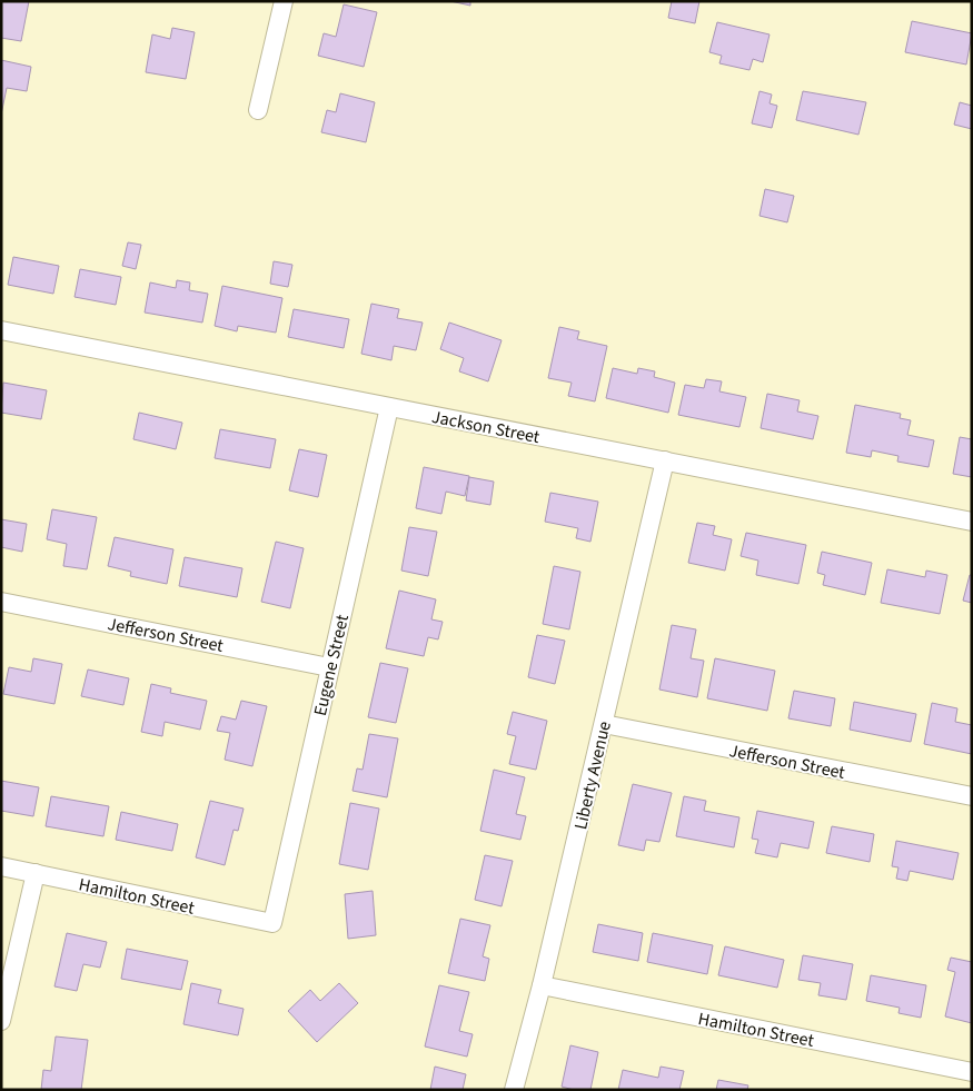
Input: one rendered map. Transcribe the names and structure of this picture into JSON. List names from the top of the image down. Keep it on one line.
{"streets":{"street":["Jackson Street","Jefferson Street","Eugene Street","Liberty Avenue","Hamilton Street"]},"crossings":[["Jackson Street","Eugene Street"],["Jackson Street","Liberty Avenue"],["Jefferson Street","Eugene Street"],["Jefferson Street","Liberty Avenue"],["Eugene Street","Hamilton Street"],["Liberty Avenue","Hamilton Street"]]}
